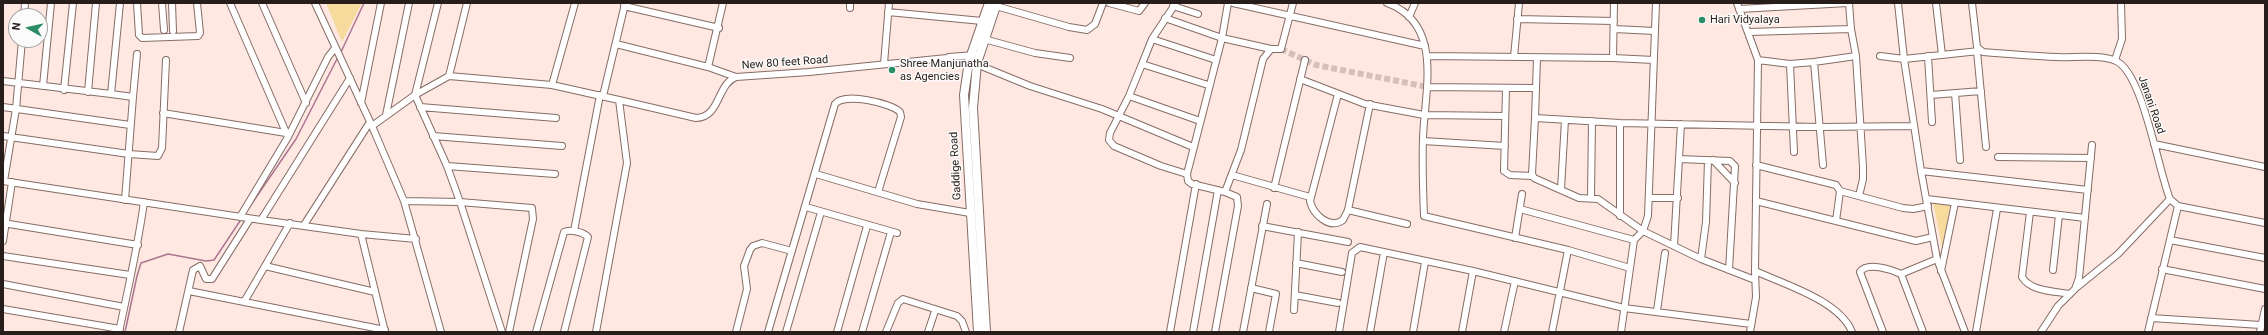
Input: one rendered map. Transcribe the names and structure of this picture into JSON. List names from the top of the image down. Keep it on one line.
{"streets":{"main road":["Gaddige Road"],"street":["New 80 feet Road","Janani Road"]},"crossings":[["New 80 feet Road","Gaddige Road"]],"places":["Hari Vidyalaya","Shree Manjunatha as Agencies"],"north":"left"}
